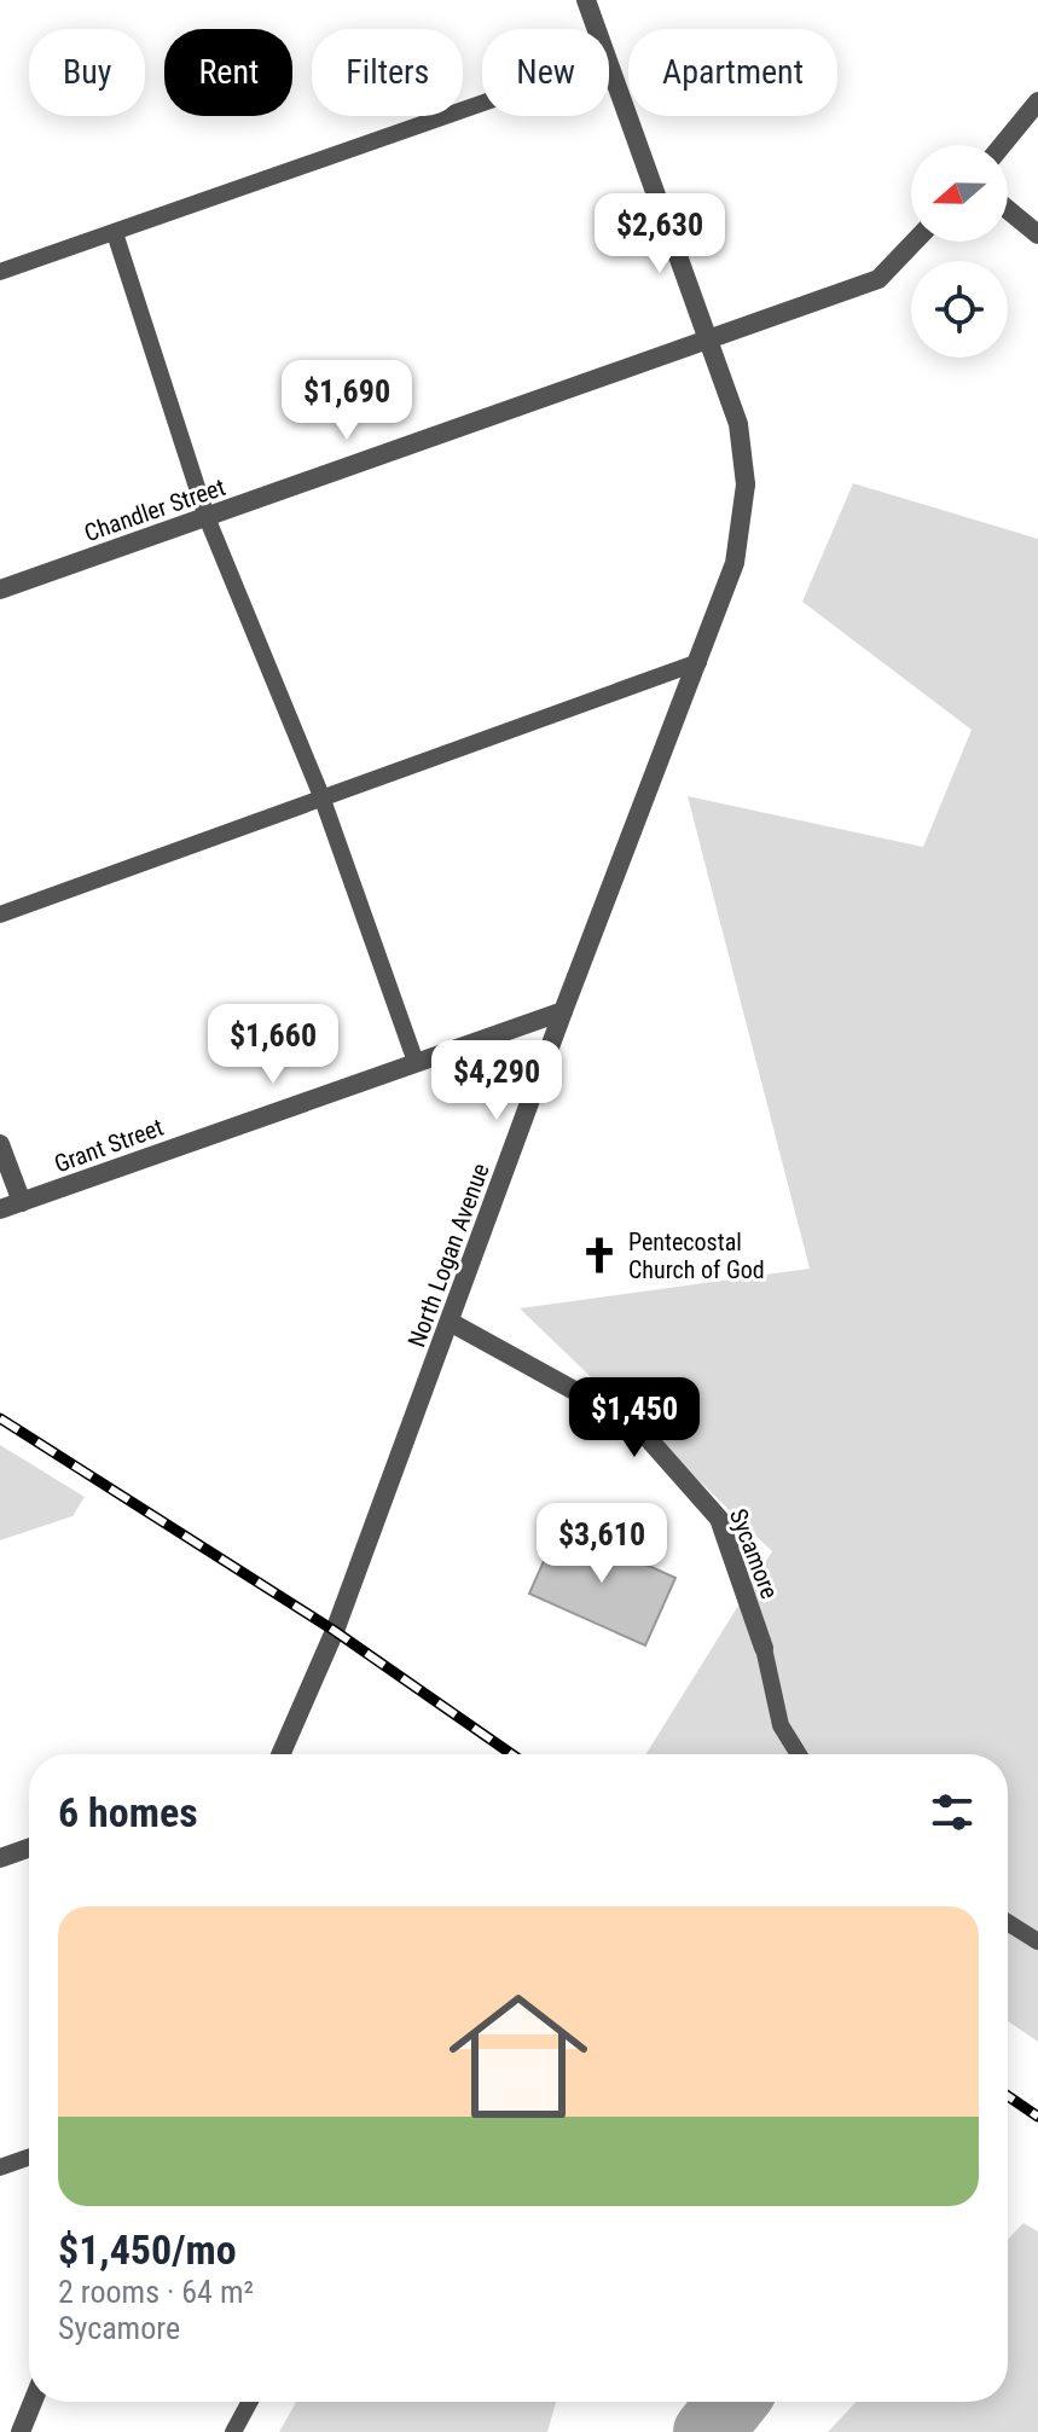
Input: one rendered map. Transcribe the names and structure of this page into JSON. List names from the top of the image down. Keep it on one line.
{"streets":{"street":["Chandler Street","Grant Street","North Logan Avenue","Sycamore"]},"crossings":[["Chandler Street","North Logan Avenue"],["Grant Street","North Logan Avenue"],["North Logan Avenue","Sycamore"]],"places":{"church":["Pentecostal Church of God"]},"north":"left","page":{"chip":["Buy","Rent","Filters","New","Apartment"],"price":["$2,630","$1,690","$1,660","$4,290","$1,450","$3,610"],"heading":"6 homes","list":[{"name":"$1,450/mo","note":"2 rooms · 64 m² · Sycamore"}]}}
